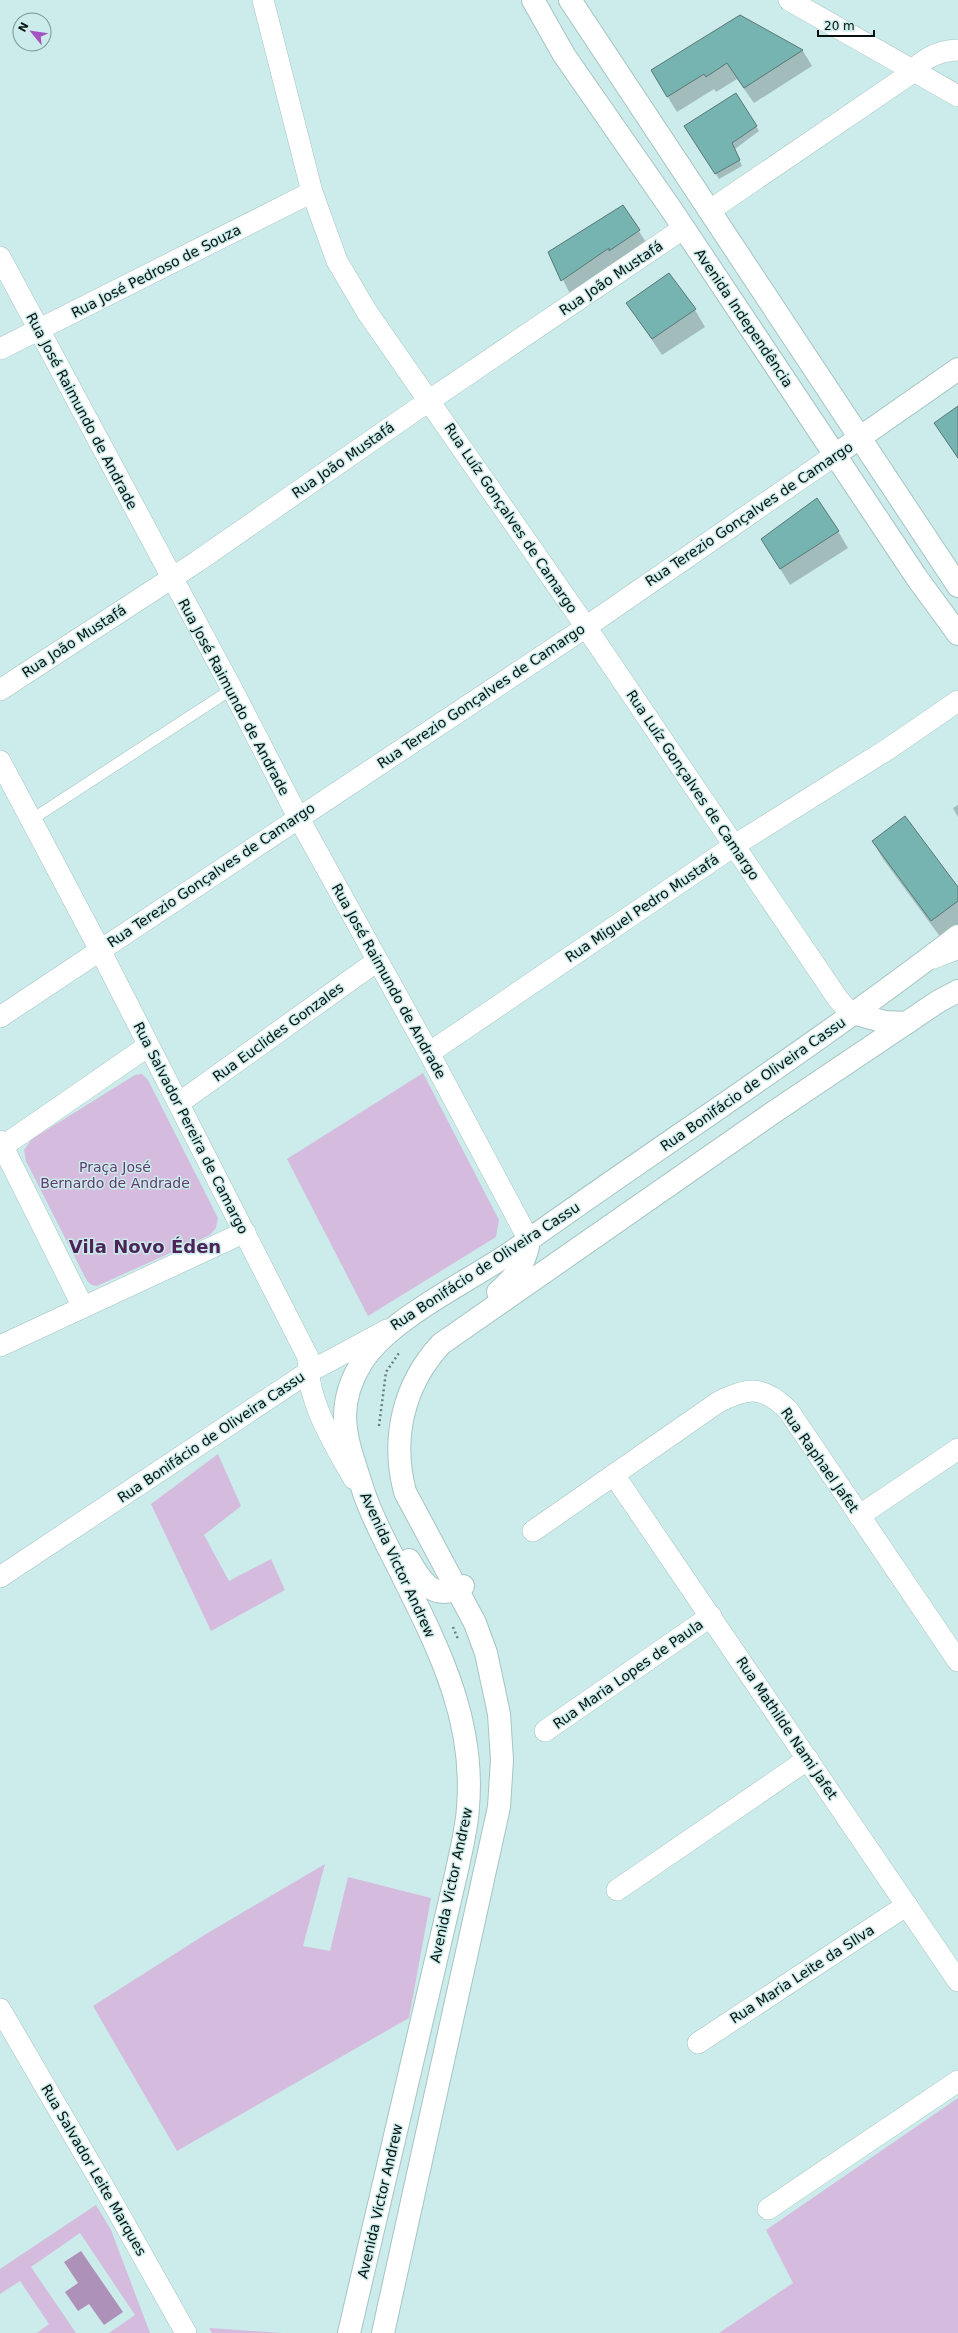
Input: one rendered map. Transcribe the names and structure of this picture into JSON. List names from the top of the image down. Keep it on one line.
{"streets":{"main road":["Avenida Independência","Rua Terezio Gonçalves de Camargo","Rua Bonifácio de Oliveira Cassu","Avenida Victor Andrew"],"street":["Rua José Pedroso de Souza","Rua João Mustafá","Rua José Raimundo de Andrade","Rua Luíz Gonçalves de Camargo","Rua Miguel Pedro Mustafá","Rua Euclides Gonzales","Rua Salvador Pereira de Camargo","Rua Raphael Jafet","Rua Maria Lopes de Paula","Rua Mathilde Nami Jafet","Rua Maria Leite da SIlva","Rua Salvador Leite Marques"]},"crossings":[["Rua José Pedroso de Souza","Rua José Raimundo de Andrade"],["Rua José Pedroso de Souza","Rua Luíz Gonçalves de Camargo"],["Rua João Mustafá","Avenida Independência"],["Rua João Mustafá","Rua José Raimundo de Andrade"],["Rua João Mustafá","Rua Luíz Gonçalves de Camargo"],["Avenida Independência","Rua Terezio Gonçalves de Camargo"],["Rua José Raimundo de Andrade","Rua Terezio Gonçalves de Camargo"],["Rua José Raimundo de Andrade","Rua Miguel Pedro Mustafá"],["Rua José Raimundo de Andrade","Rua Euclides Gonzales"],["Rua José Raimundo de Andrade","Rua Bonifácio de Oliveira Cassu"],["Rua Terezio Gonçalves de Camargo","Rua Luíz Gonçalves de Camargo"],["Rua Terezio Gonçalves de Camargo","Rua Salvador Pereira de Camargo"],["Rua Luíz Gonçalves de Camargo","Rua Miguel Pedro Mustafá"],["Rua Luíz Gonçalves de Camargo","Rua Bonifácio de Oliveira Cassu"],["Rua Euclides Gonzales","Rua Salvador Pereira de Camargo"],["Rua Bonifácio de Oliveira Cassu","Rua Salvador Pereira de Camargo"],["Rua Bonifácio de Oliveira Cassu","Avenida Victor Andrew"],["Rua Salvador Pereira de Camargo","Avenida Victor Andrew"],["Rua Raphael Jafet","Rua Mathilde Nami Jafet"],["Rua Maria Lopes de Paula","Rua Mathilde Nami Jafet"],["Rua Mathilde Nami Jafet","Rua Maria Leite da SIlva"]],"districts":["Vila Novo Éden"],"parks":["Praça José Bernardo de Andrade"],"scale_bar":"20 m","north":"top left"}
